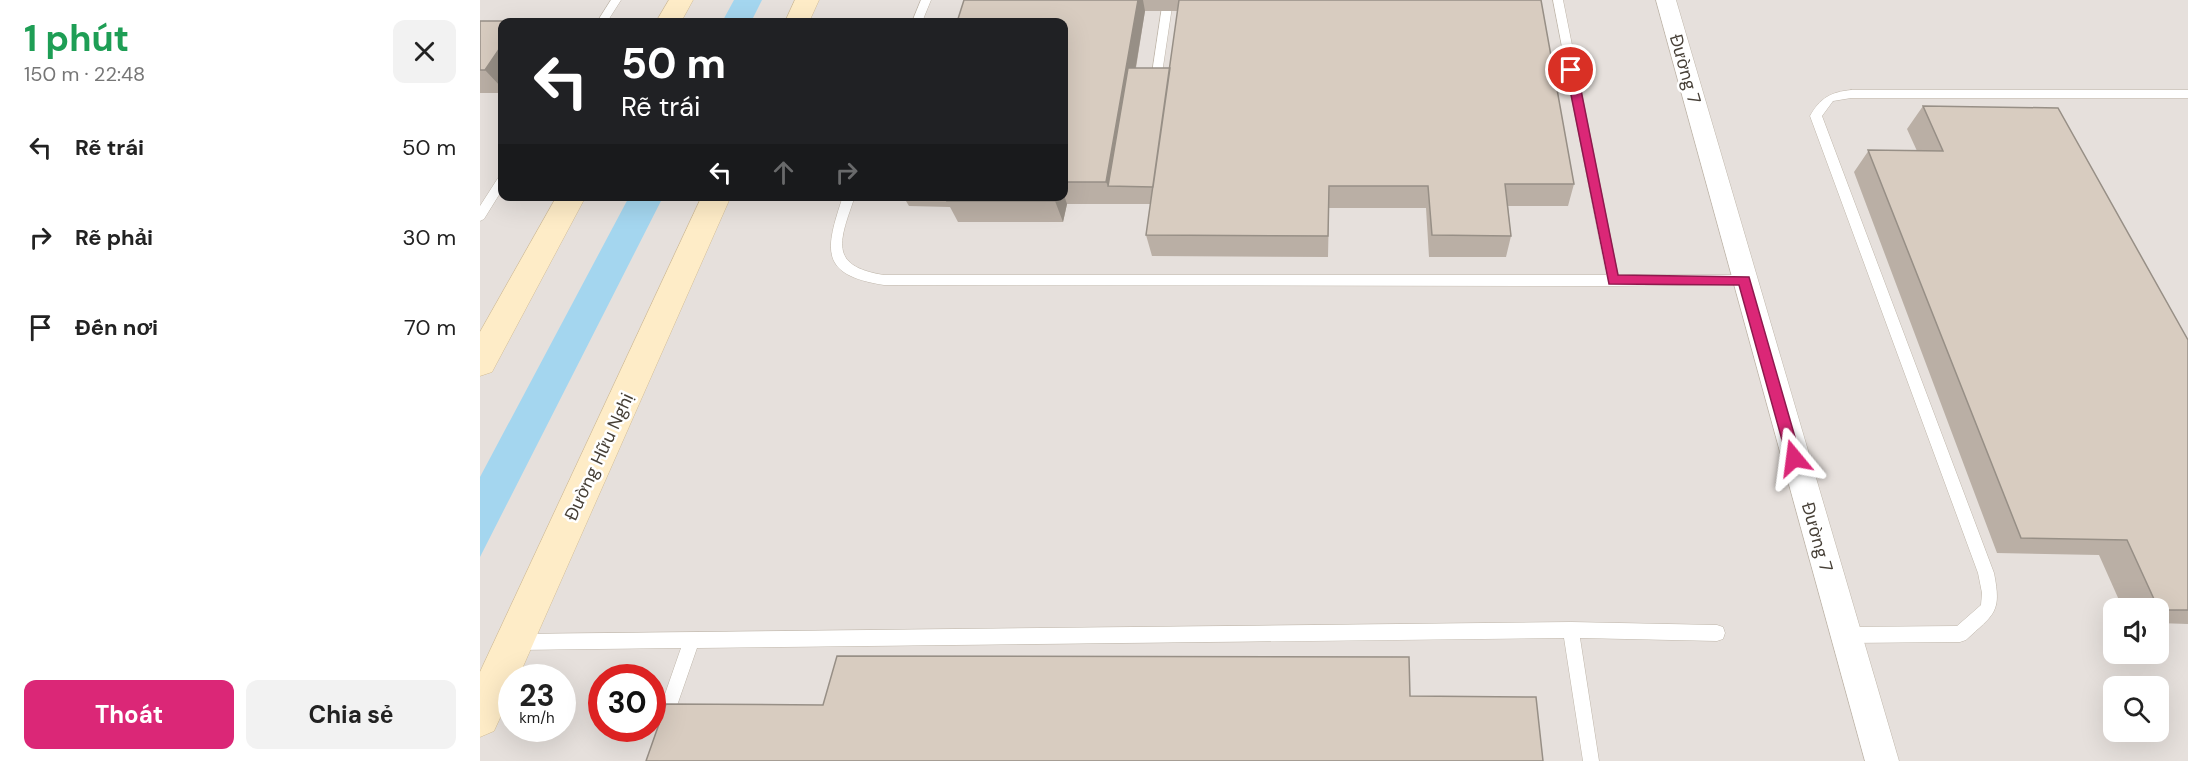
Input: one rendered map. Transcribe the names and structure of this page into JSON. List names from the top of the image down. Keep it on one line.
{"streets":{"main road":["Đường Hữu Nghị"],"street":["Đường 7"]},"page":{"heading":["1 phút","150 m · 22:48"],"turn":["50 m","Rẽ trái"],"list":[{"name":"Rẽ trái","value":"50 m"},{"name":"Rẽ phải","value":"30 m"},{"name":"Đến nơi","value":"70 m"}],"speed":"23 km/h","limit":"30","buttons":["Thoát","Chia sẻ"]}}
